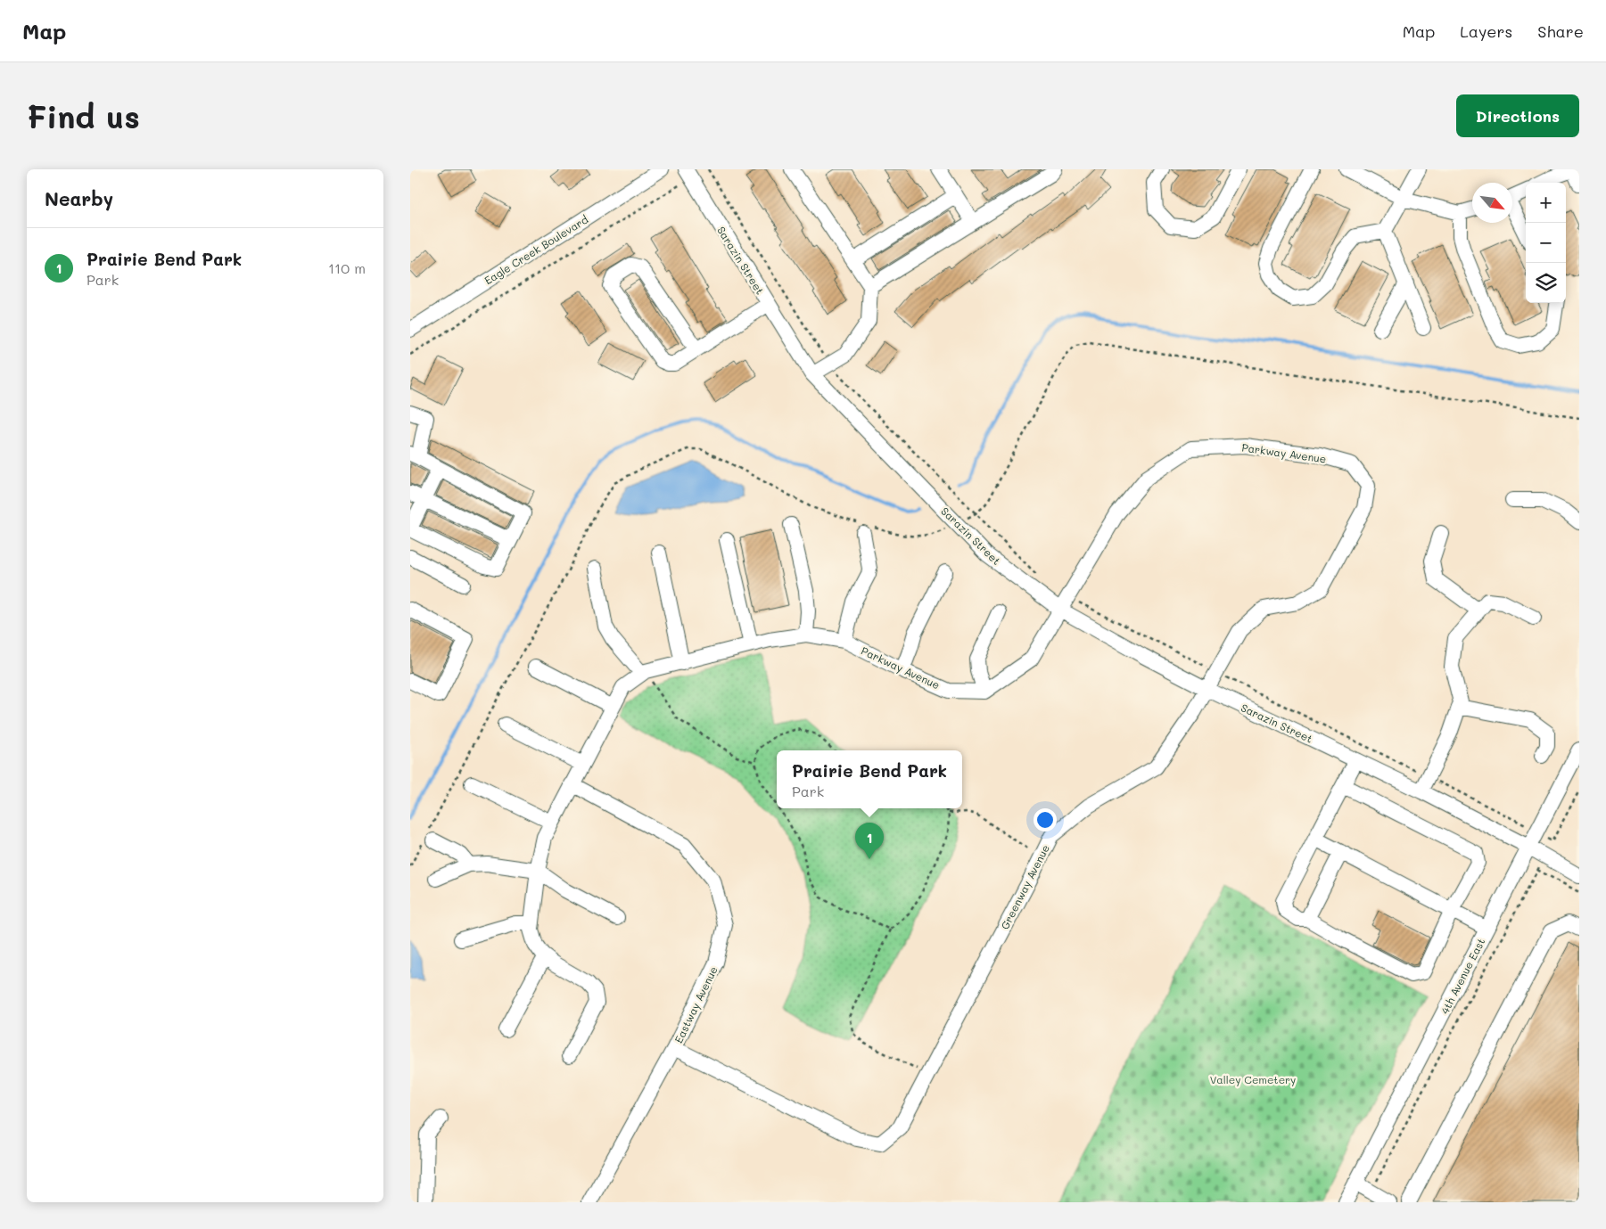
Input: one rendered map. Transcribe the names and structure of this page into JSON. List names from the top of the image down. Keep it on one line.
{"streets":{"street":["Eagle Creek Boulevard","Sarazin Street","Parkway Avenue","Greenway Avenue","4th Avenue East","Eastway Avenue"]},"crossings":[["Sarazin Street","Parkway Avenue"],["Sarazin Street","Greenway Avenue"],["Sarazin Street","4th Avenue East"],["Parkway Avenue","Greenway Avenue"],["Parkway Avenue","Eastway Avenue"],["Greenway Avenue","Eastway Avenue"]],"parks":["Valley Cemetery"],"north":"bottom right","page":{"header":"Map","nav":["Map","Layers","Share"],"buttons":"Directions","title":"Find us","heading":"Nearby","map_buttons":["+","−"],"list":[{"mark":"1","name":"Prairie Bend Park","note":"Park","value":"110 m"}],"popup":["Prairie Bend Park","Park"],"pins":"1"}}
